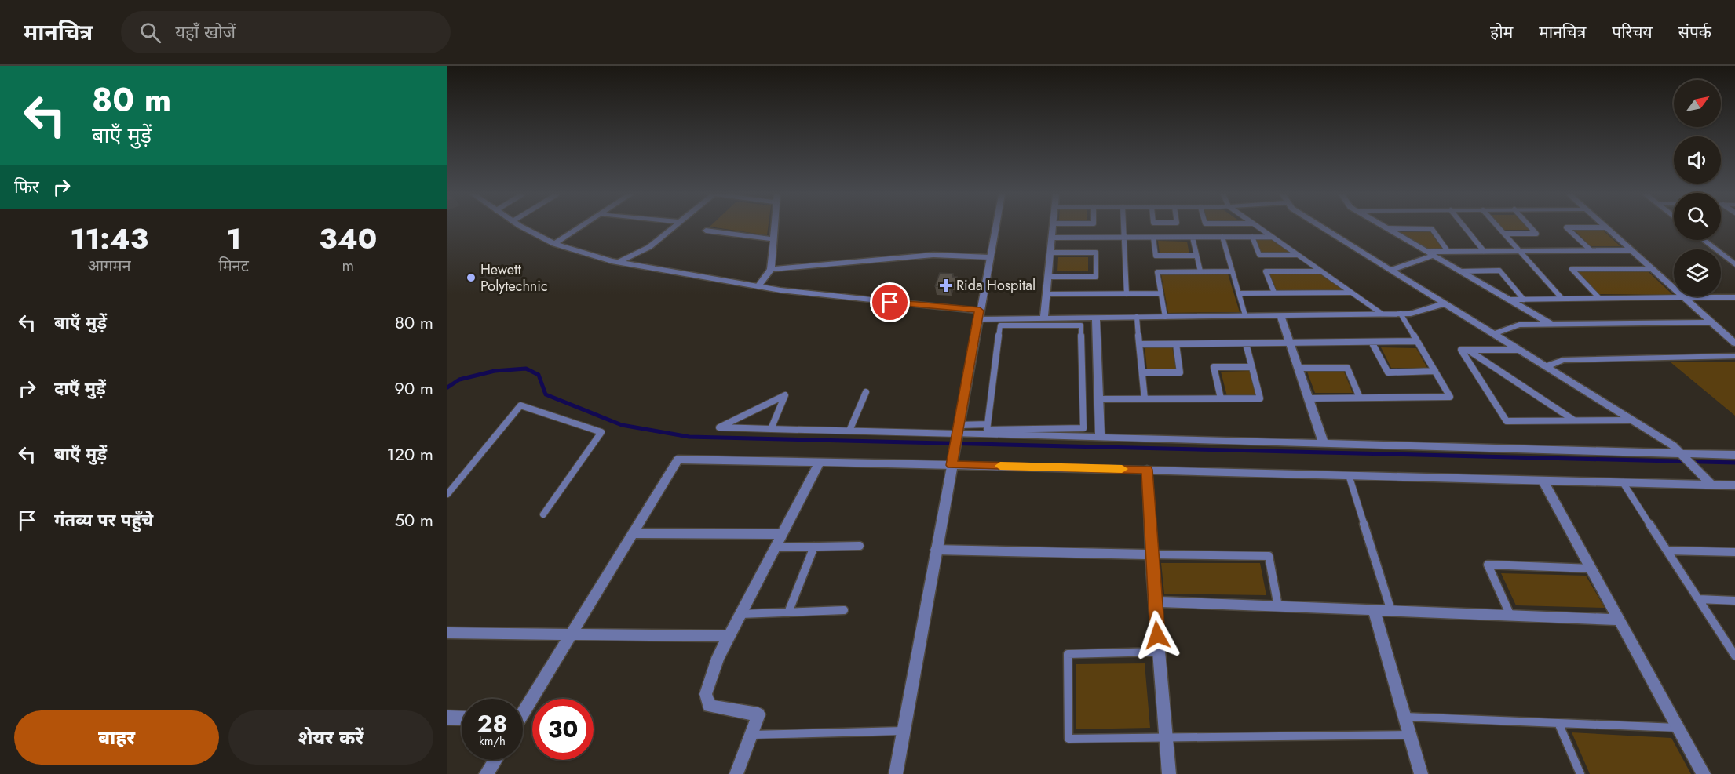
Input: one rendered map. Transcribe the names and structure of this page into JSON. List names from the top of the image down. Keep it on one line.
{"places":{"other":["Hewett Polytechnic"],"health":["Rida Hospital"]},"north":"top right","page":{"header":"मानचित्र","search":"यहाँ खोजें","nav":["होम","मानचित्र","परिचय","संपर्क"],"turn":["80 m","बाएँ मुड़ें"],"then":"फिर","eta":["11:43","आगमन","1","मिनट","340","m"],"list":[{"name":"बाएँ मुड़ें","value":"80 m"},{"name":"दाएँ मुड़ें","value":"90 m"},{"name":"बाएँ मुड़ें","value":"120 m"},{"name":"गंतव्य पर पहुँचे","value":"50 m"}],"speed":"28 km/h","limit":"30","buttons":["बाहर","शेयर करें"]}}
